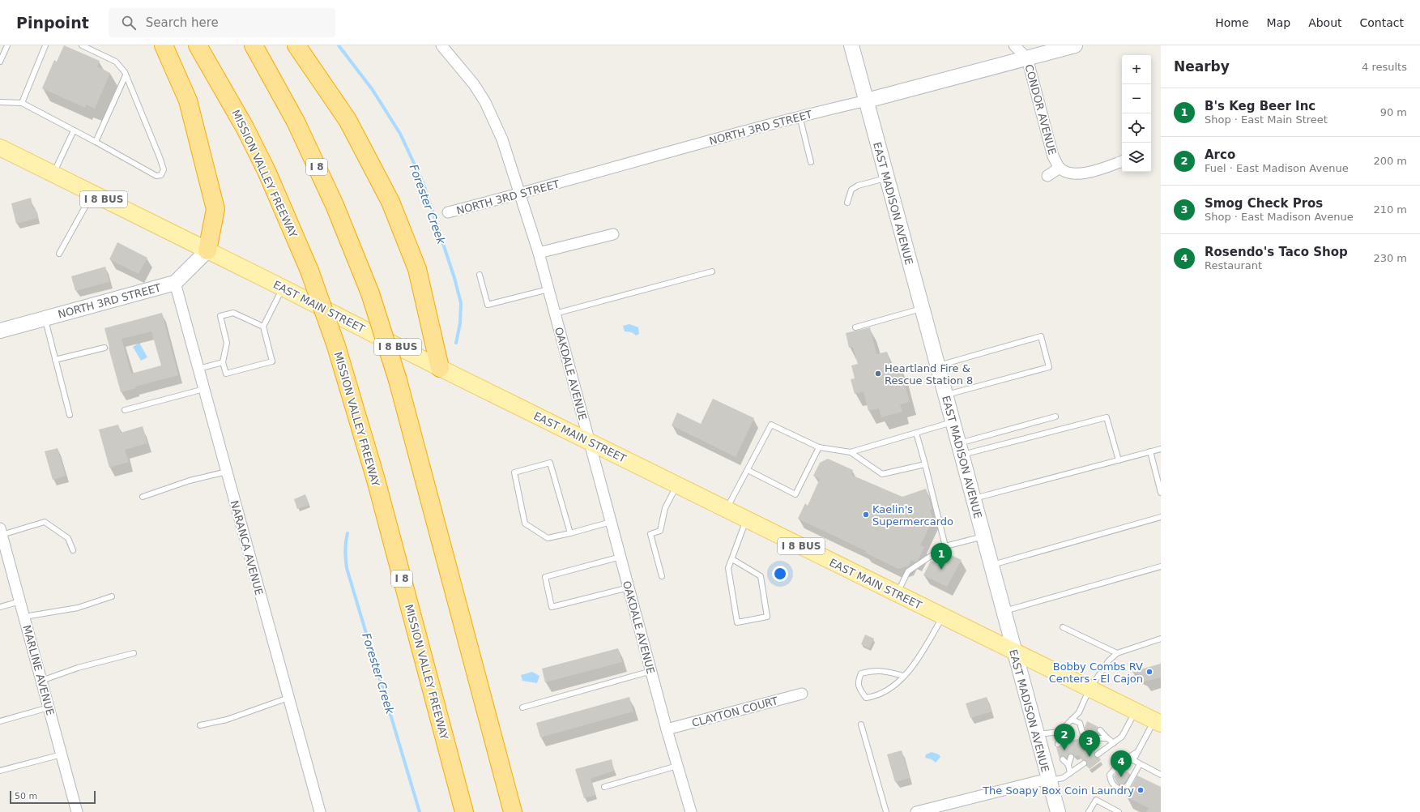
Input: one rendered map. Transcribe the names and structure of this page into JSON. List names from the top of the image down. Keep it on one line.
{"streets":{"highway":["I 8","MISSION VALLEY FREEWAY"],"main road":["I 8 BUS","EAST MAIN STREET"],"street":["CONDOR AVENUE","NORTH 3RD STREET","EAST MADISON AVENUE","OAKDALE AVENUE","NARANCA AVENUE","MARLINE AVENUE","CLAYTON COURT"]},"crossings":[["CONDOR AVENUE","NORTH 3RD STREET"],["NORTH 3RD STREET","EAST MADISON AVENUE"],["NORTH 3RD STREET","EAST MAIN STREET"],["NORTH 3RD STREET","OAKDALE AVENUE"],["NORTH 3RD STREET","NARANCA AVENUE"],["EAST MADISON AVENUE","EAST MAIN STREET"],["EAST MAIN STREET","OAKDALE AVENUE"],["OAKDALE AVENUE","CLAYTON COURT"]],"water":["Forester Creek"],"places":["Heartland Fire & Rescue Station 8","Kaelin's Supermercardo","Bobby Combs RV Centers - El Cajon","The Soapy Box Coin Laundry"],"scale_bar":"50 m","page":{"header":"Pinpoint","search":"Search here","nav":["Home","Map","About","Contact"],"heading":["Nearby","4 results"],"map_buttons":["+","−"],"list":[{"mark":"1","name":"B's Keg Beer Inc","note":"Shop · East Main Street","value":"90 m"},{"mark":"2","name":"Arco","note":"Fuel · East Madison Avenue","value":"200 m"},{"mark":"3","name":"Smog Check Pros","note":"Shop · East Madison Avenue","value":"210 m"},{"mark":"4","name":"Rosendo's Taco Shop","note":"Restaurant","value":"230 m"}],"pins":["1","2","3","4"],"scale":"50 m"}}
